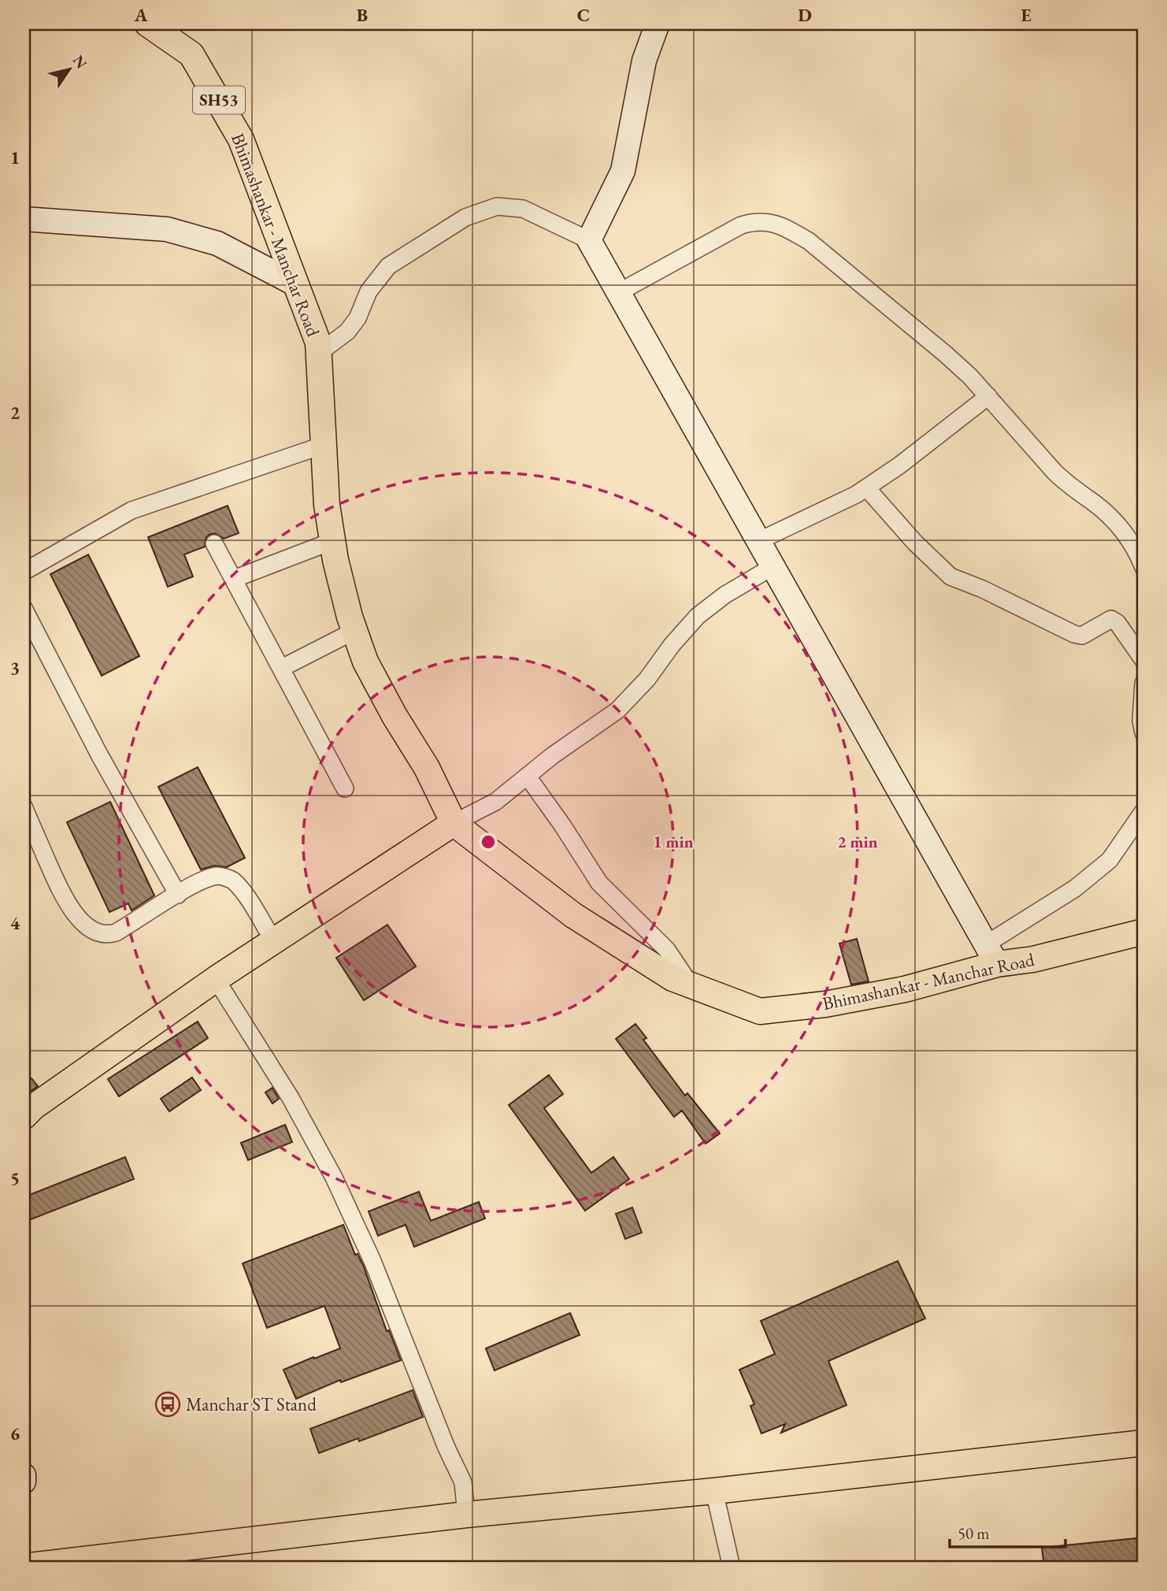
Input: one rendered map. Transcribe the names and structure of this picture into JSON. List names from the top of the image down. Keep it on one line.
{"streets":{"main road":["SH53","Bhimashankar - Manchar Road"]},"places":{"bus stop":["Manchar ST Stand"]},"scale_bar":"50 m","north":"top right","grid":{"columns":["A","B","C","D","E"],"rows":["1","2","3","4","5","6"]},"rings":["1 min","2 min"]}
